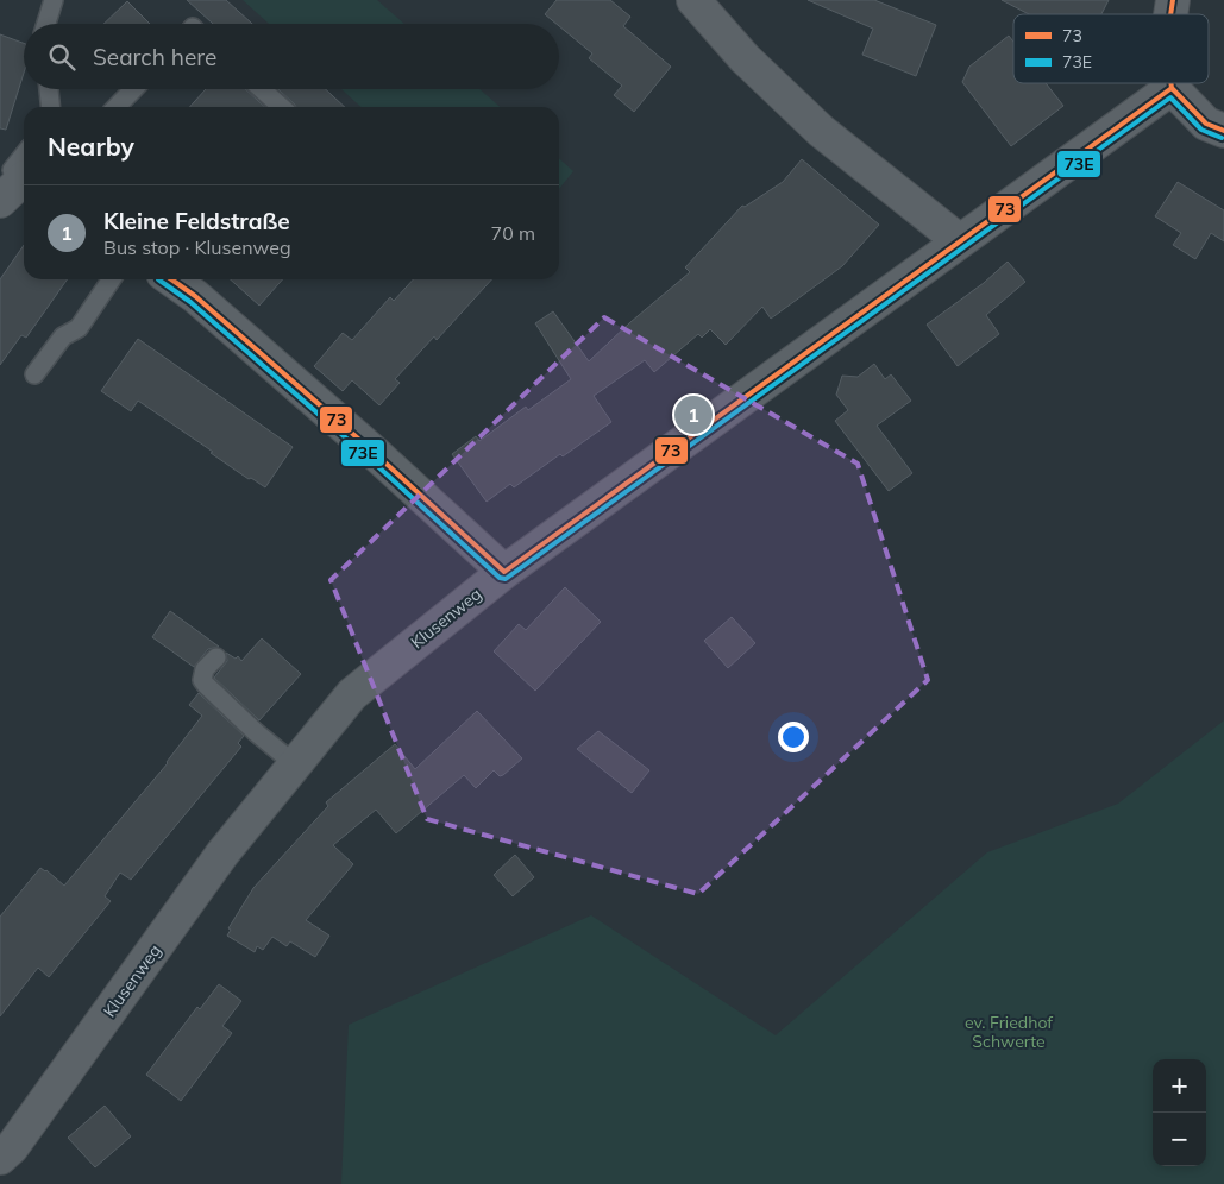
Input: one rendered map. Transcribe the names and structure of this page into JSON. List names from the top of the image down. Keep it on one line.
{"streets":{"street":["Klusenweg"]},"parks":["ev. Friedhof Schwerte"],"lines":["transit line 73","transit line 73E"],"legend":["73","73E"],"page":{"search":"Search here","heading":"Nearby","list":[{"mark":"1","name":"Kleine Feldstraße","note":"Bus stop · Klusenweg","value":"70 m"}],"pins":"1","map_buttons":["+","−"]}}
